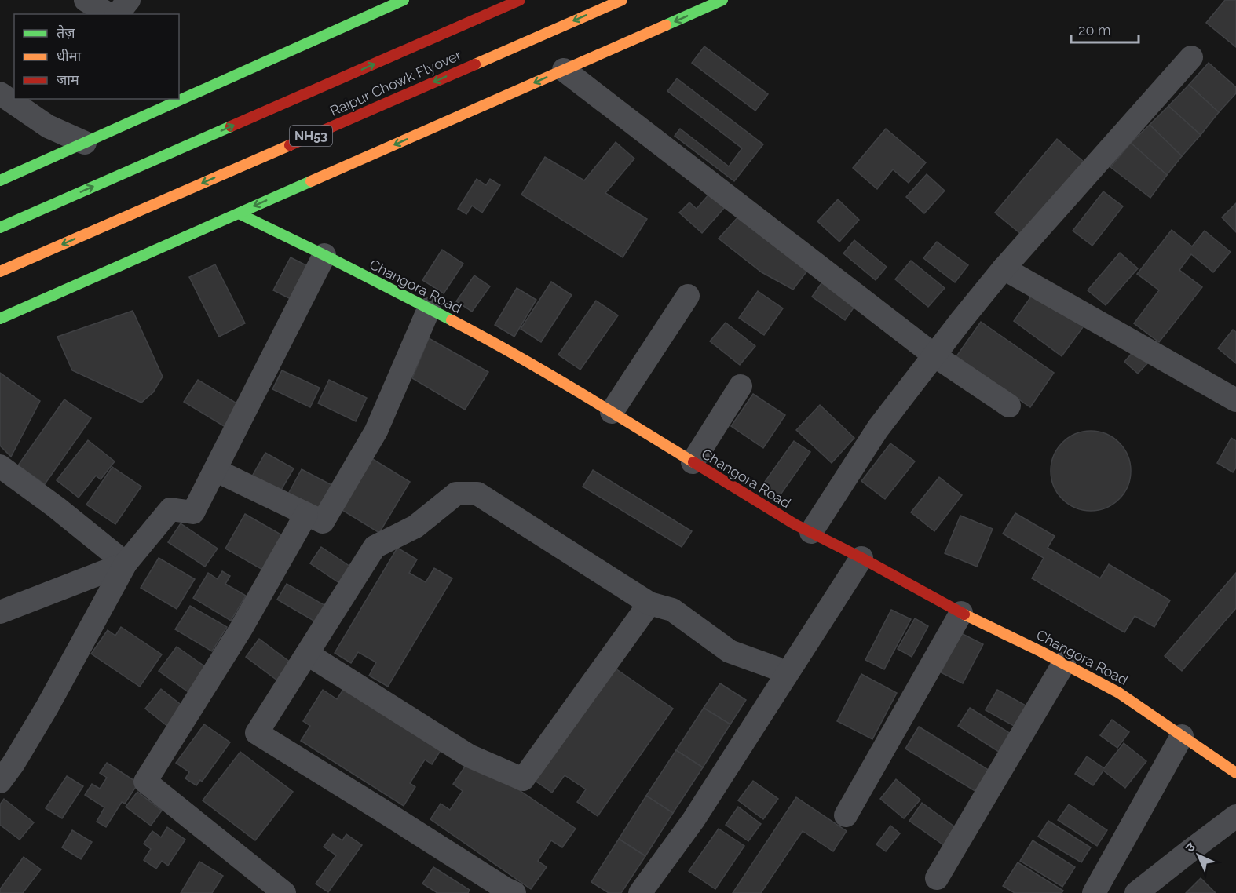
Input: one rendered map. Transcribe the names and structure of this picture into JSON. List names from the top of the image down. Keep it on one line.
{"streets":{"main road":["Raipur Chowk Flyover","NH53","Changora Road"]},"legend":["तेज़","धीमा","जाम"],"scale_bar":"20 m","north":"top left"}
